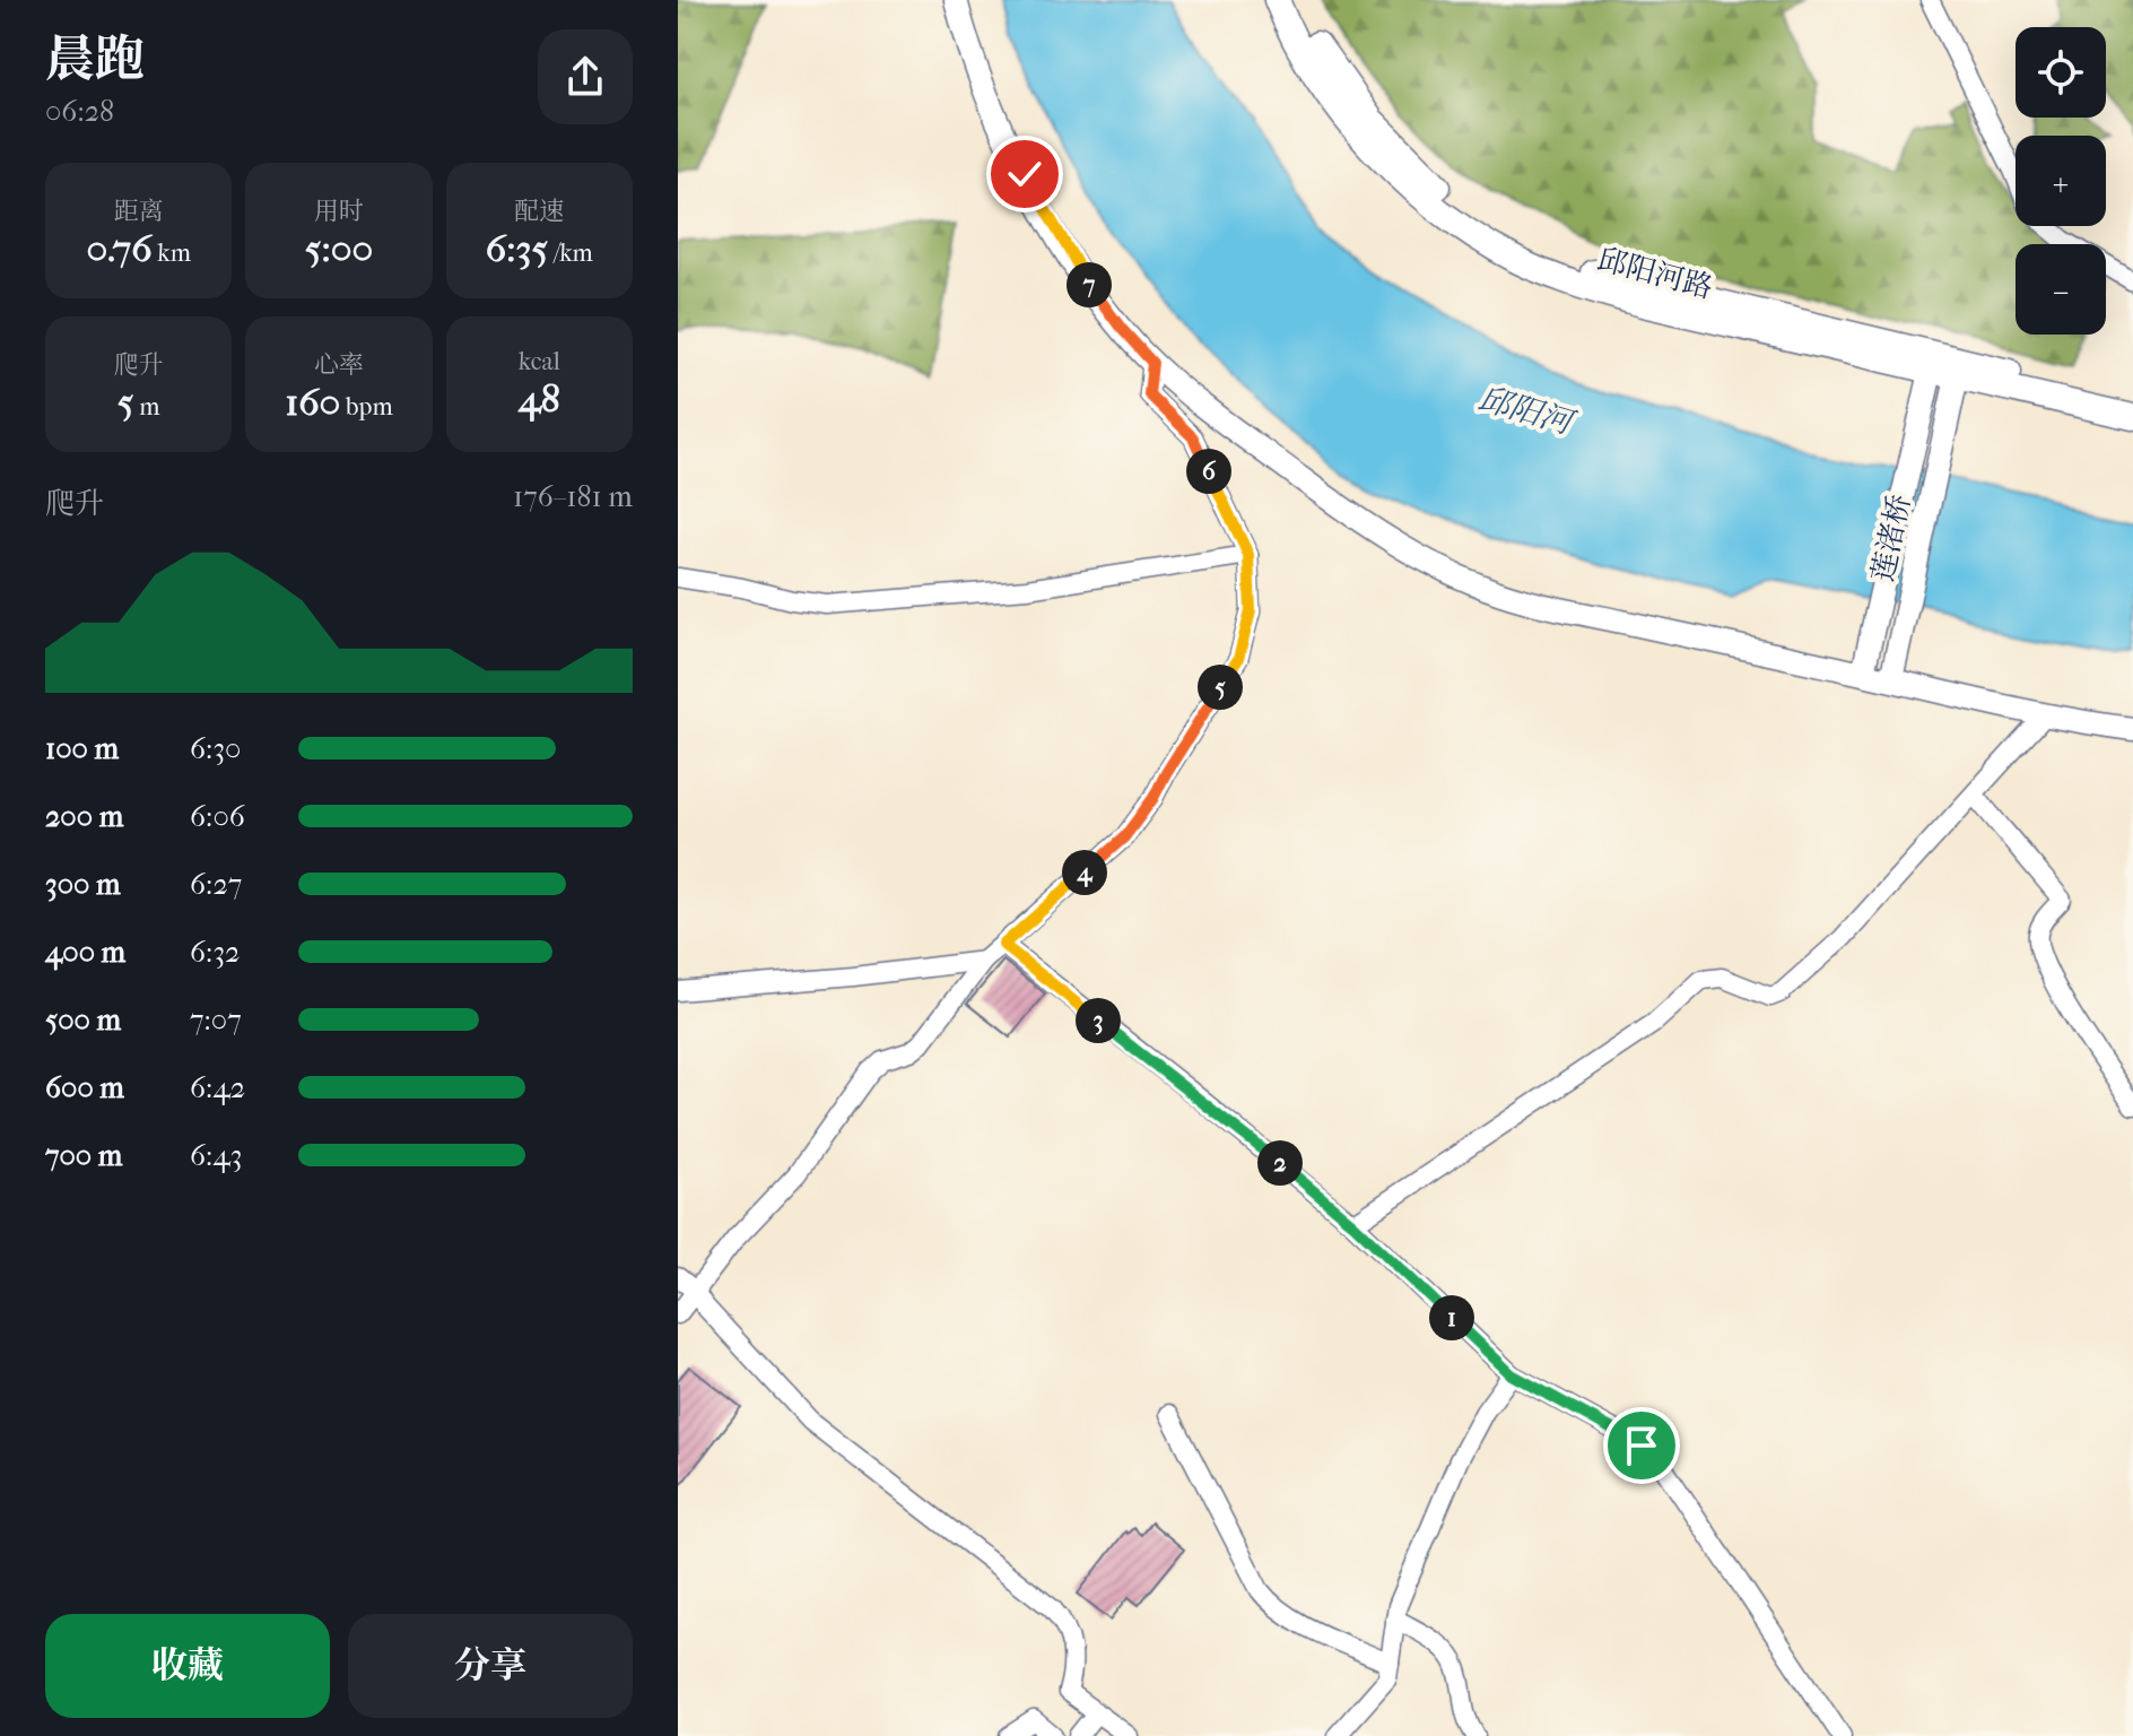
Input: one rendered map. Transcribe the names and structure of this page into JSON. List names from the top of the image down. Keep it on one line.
{"streets":{"main road":["邱阳河路"],"street":["莲渚桥"]},"crossings":[["邱阳河路","莲渚桥"]],"water":["邱阳河"],"page":{"heading":["晨跑","06:28"],"map_buttons":["+","−"],"stats":[["距离","0.76 km"],["用时","5:00"],["配速","6:35 /km"],["爬升","5 m"],["心率","160 bpm"],["kcal","48"]],"pins":["7","6","5","4","3","2","1"],"chart":["爬升","176–181 m"],"list":[{"name":"100 m","note":"6:30"},{"name":"200 m","note":"6:06"},{"name":"300 m","note":"6:27"},{"name":"400 m","note":"6:32"},{"name":"500 m","note":"7:07"},{"name":"600 m","note":"6:42"},{"name":"700 m","note":"6:43"}],"buttons":["收藏","分享"]}}
